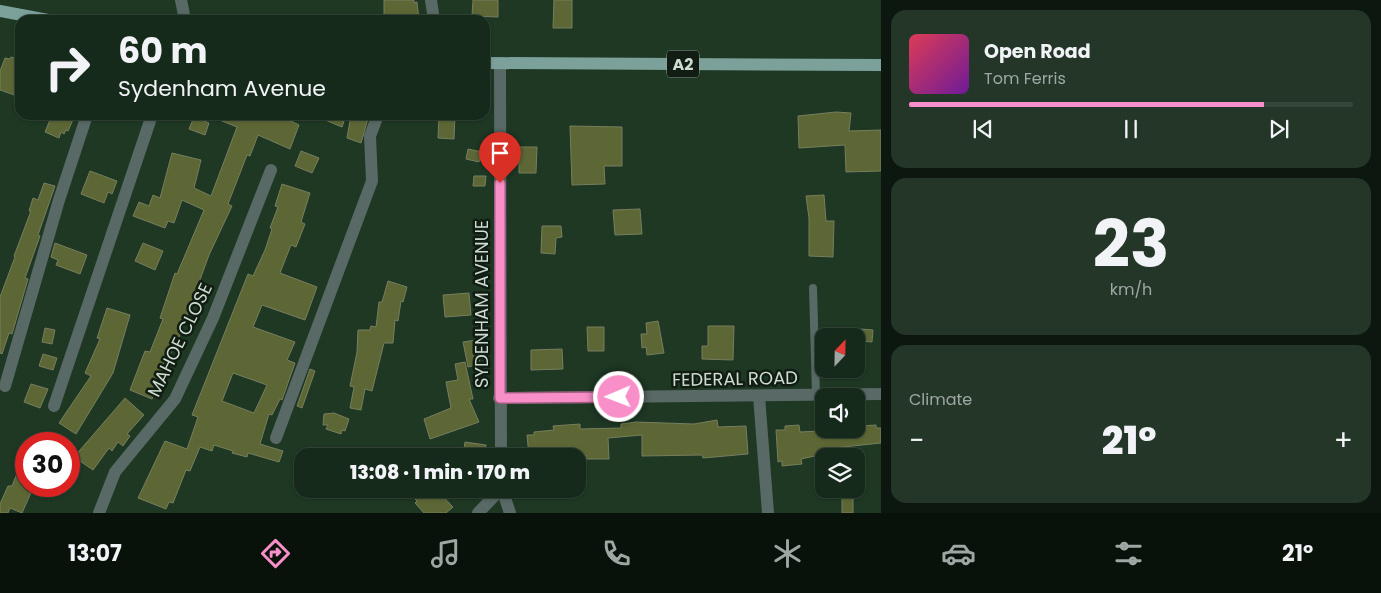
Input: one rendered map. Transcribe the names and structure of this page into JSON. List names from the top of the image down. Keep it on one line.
{"streets":{"main road":["A2"],"street":["SYDENHAM AVENUE","MAHOE CLOSE","FEDERAL ROAD"]},"crossings":[["A2","SYDENHAM AVENUE"],["SYDENHAM AVENUE","FEDERAL ROAD"]],"north":"top","page":{"turn":["60 m","Sydenham Avenue"],"song":["Open Road","Tom Ferris"],"tile":[["23","km/h"],"Climate"],"heat":["−","21°","+"],"limit":"30","trip":"13:08 · 1 min · 170 m","tabs":["13:07","21°"]}}
